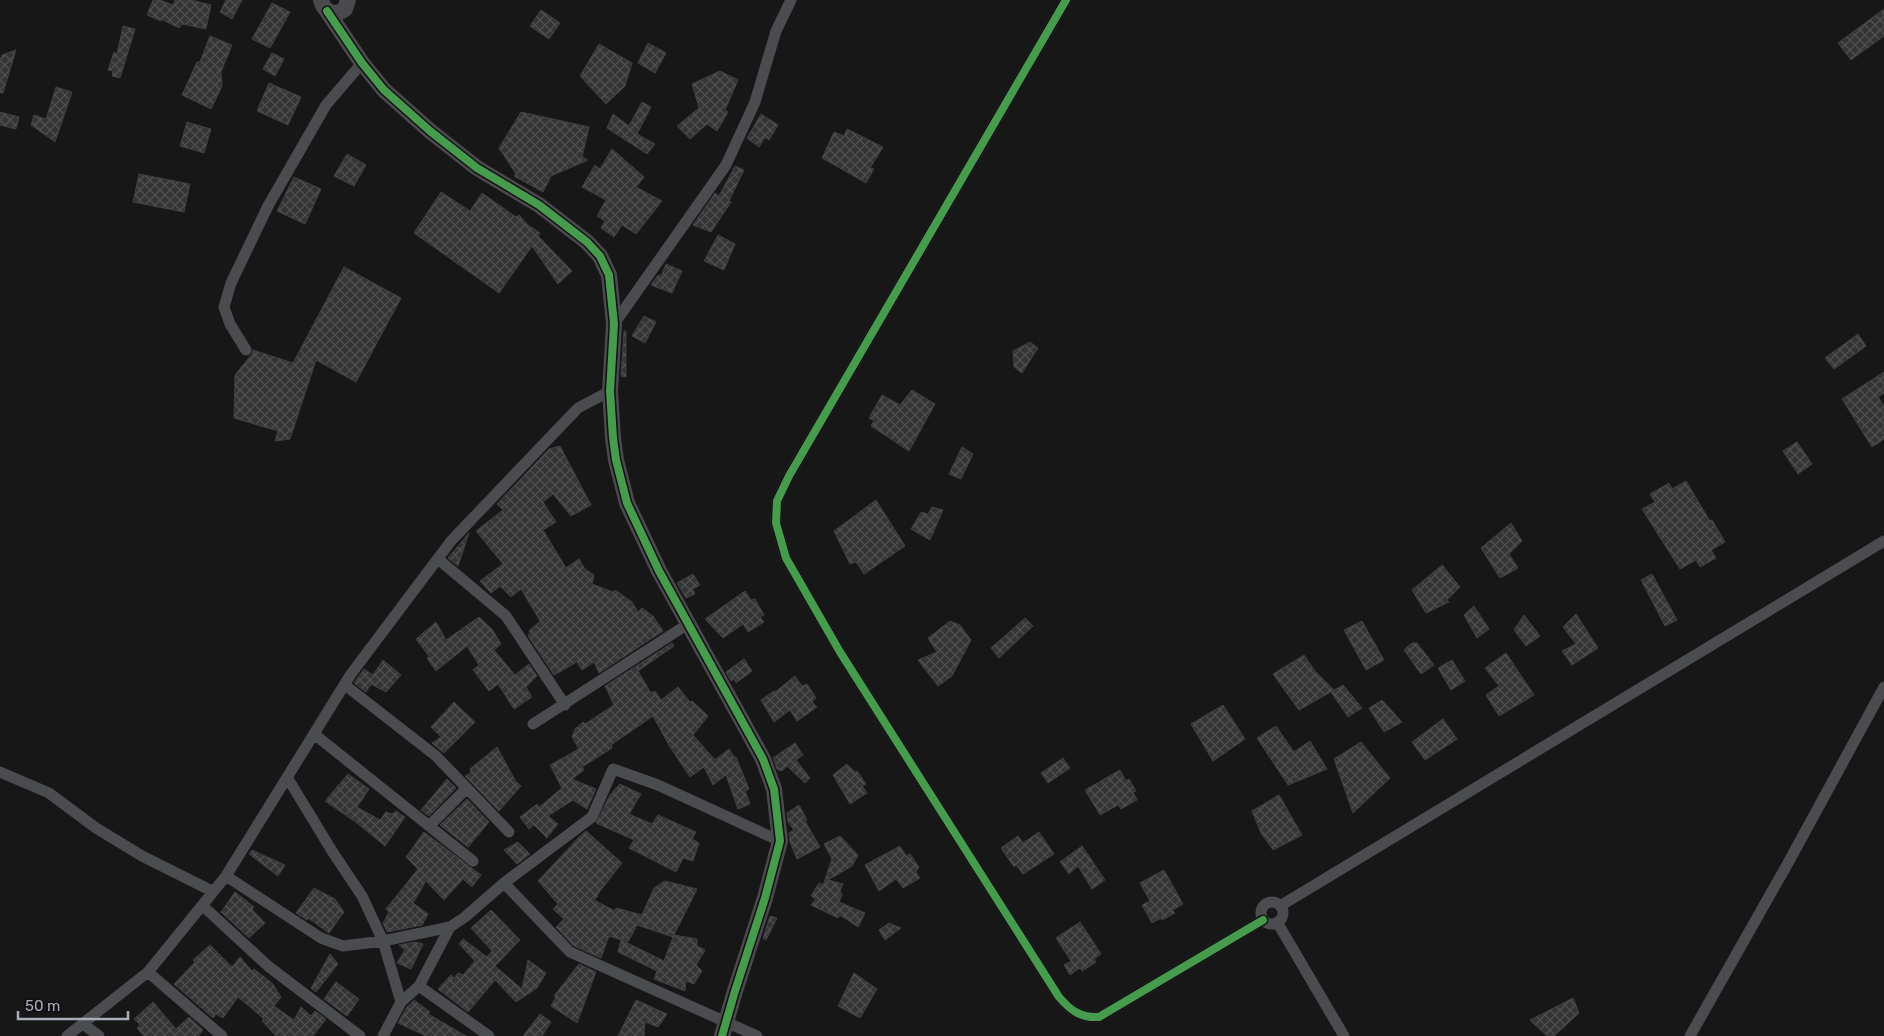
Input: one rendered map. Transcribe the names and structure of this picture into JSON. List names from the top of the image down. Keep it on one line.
{"scale_bar":"50 m"}
